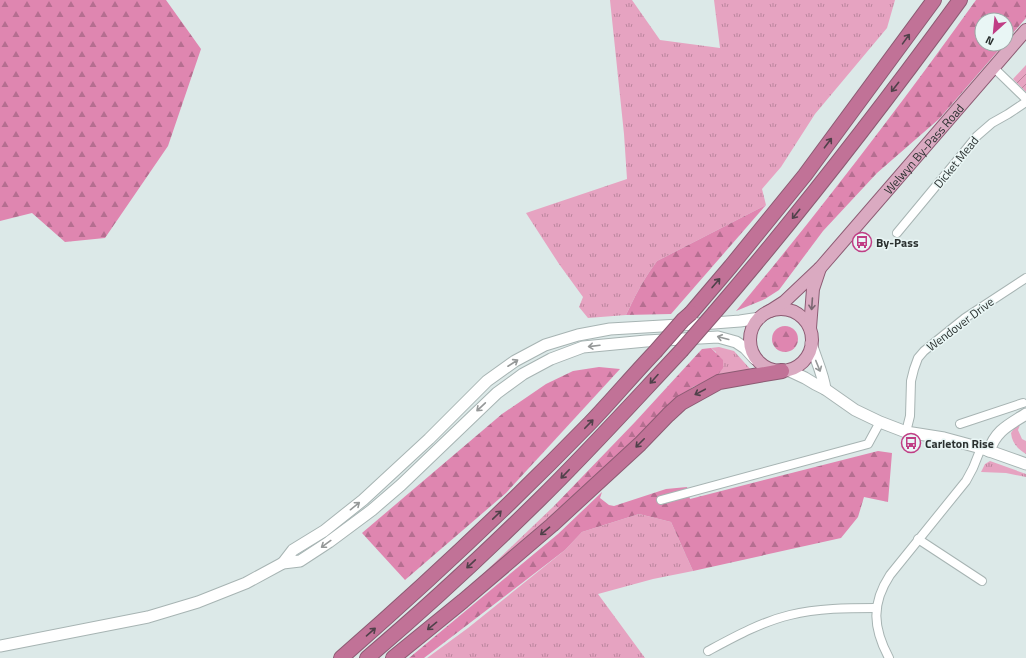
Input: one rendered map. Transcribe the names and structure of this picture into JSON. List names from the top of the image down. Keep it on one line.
{"streets":{"main road":["Welwyn By-Pass Road"],"street":["Dicket Mead","Wendover Drive"]},"places":{"bus stop":["By-Pass","Carleton Rise"]},"north":"bottom left"}
